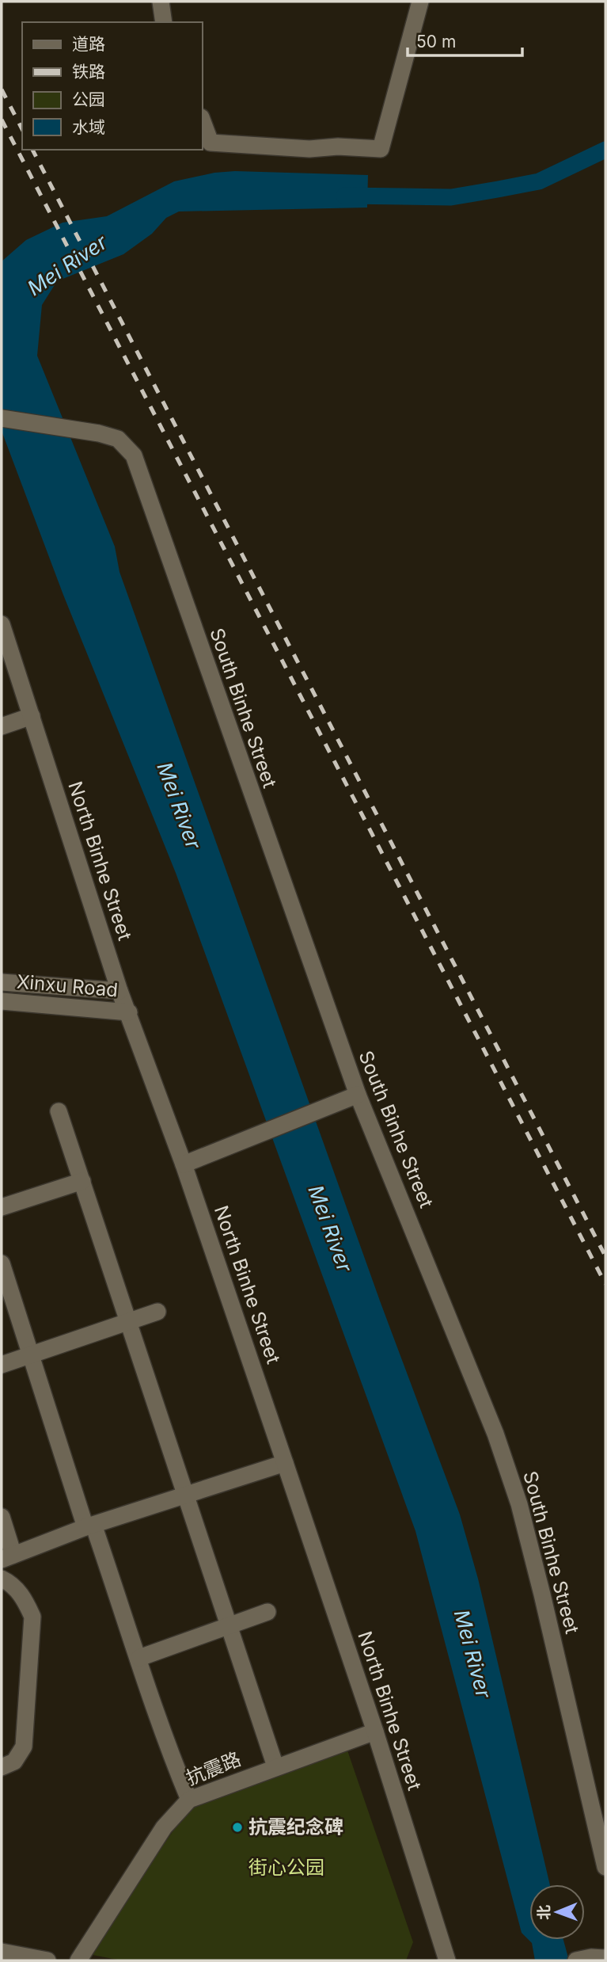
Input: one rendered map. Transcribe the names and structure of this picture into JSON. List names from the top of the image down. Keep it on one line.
{"streets":{"street":["South Binhe Street","North Binhe Street","Xinxu Road","抗震路"]},"crossings":[["North Binhe Street","Xinxu Road"],["North Binhe Street","抗震路"]],"water":["Mei River"],"parks":["街心公园"],"places":["抗震纪念碑"],"legend":["道路","铁路","公园","水域"],"scale_bar":"50 m","north":"left"}
